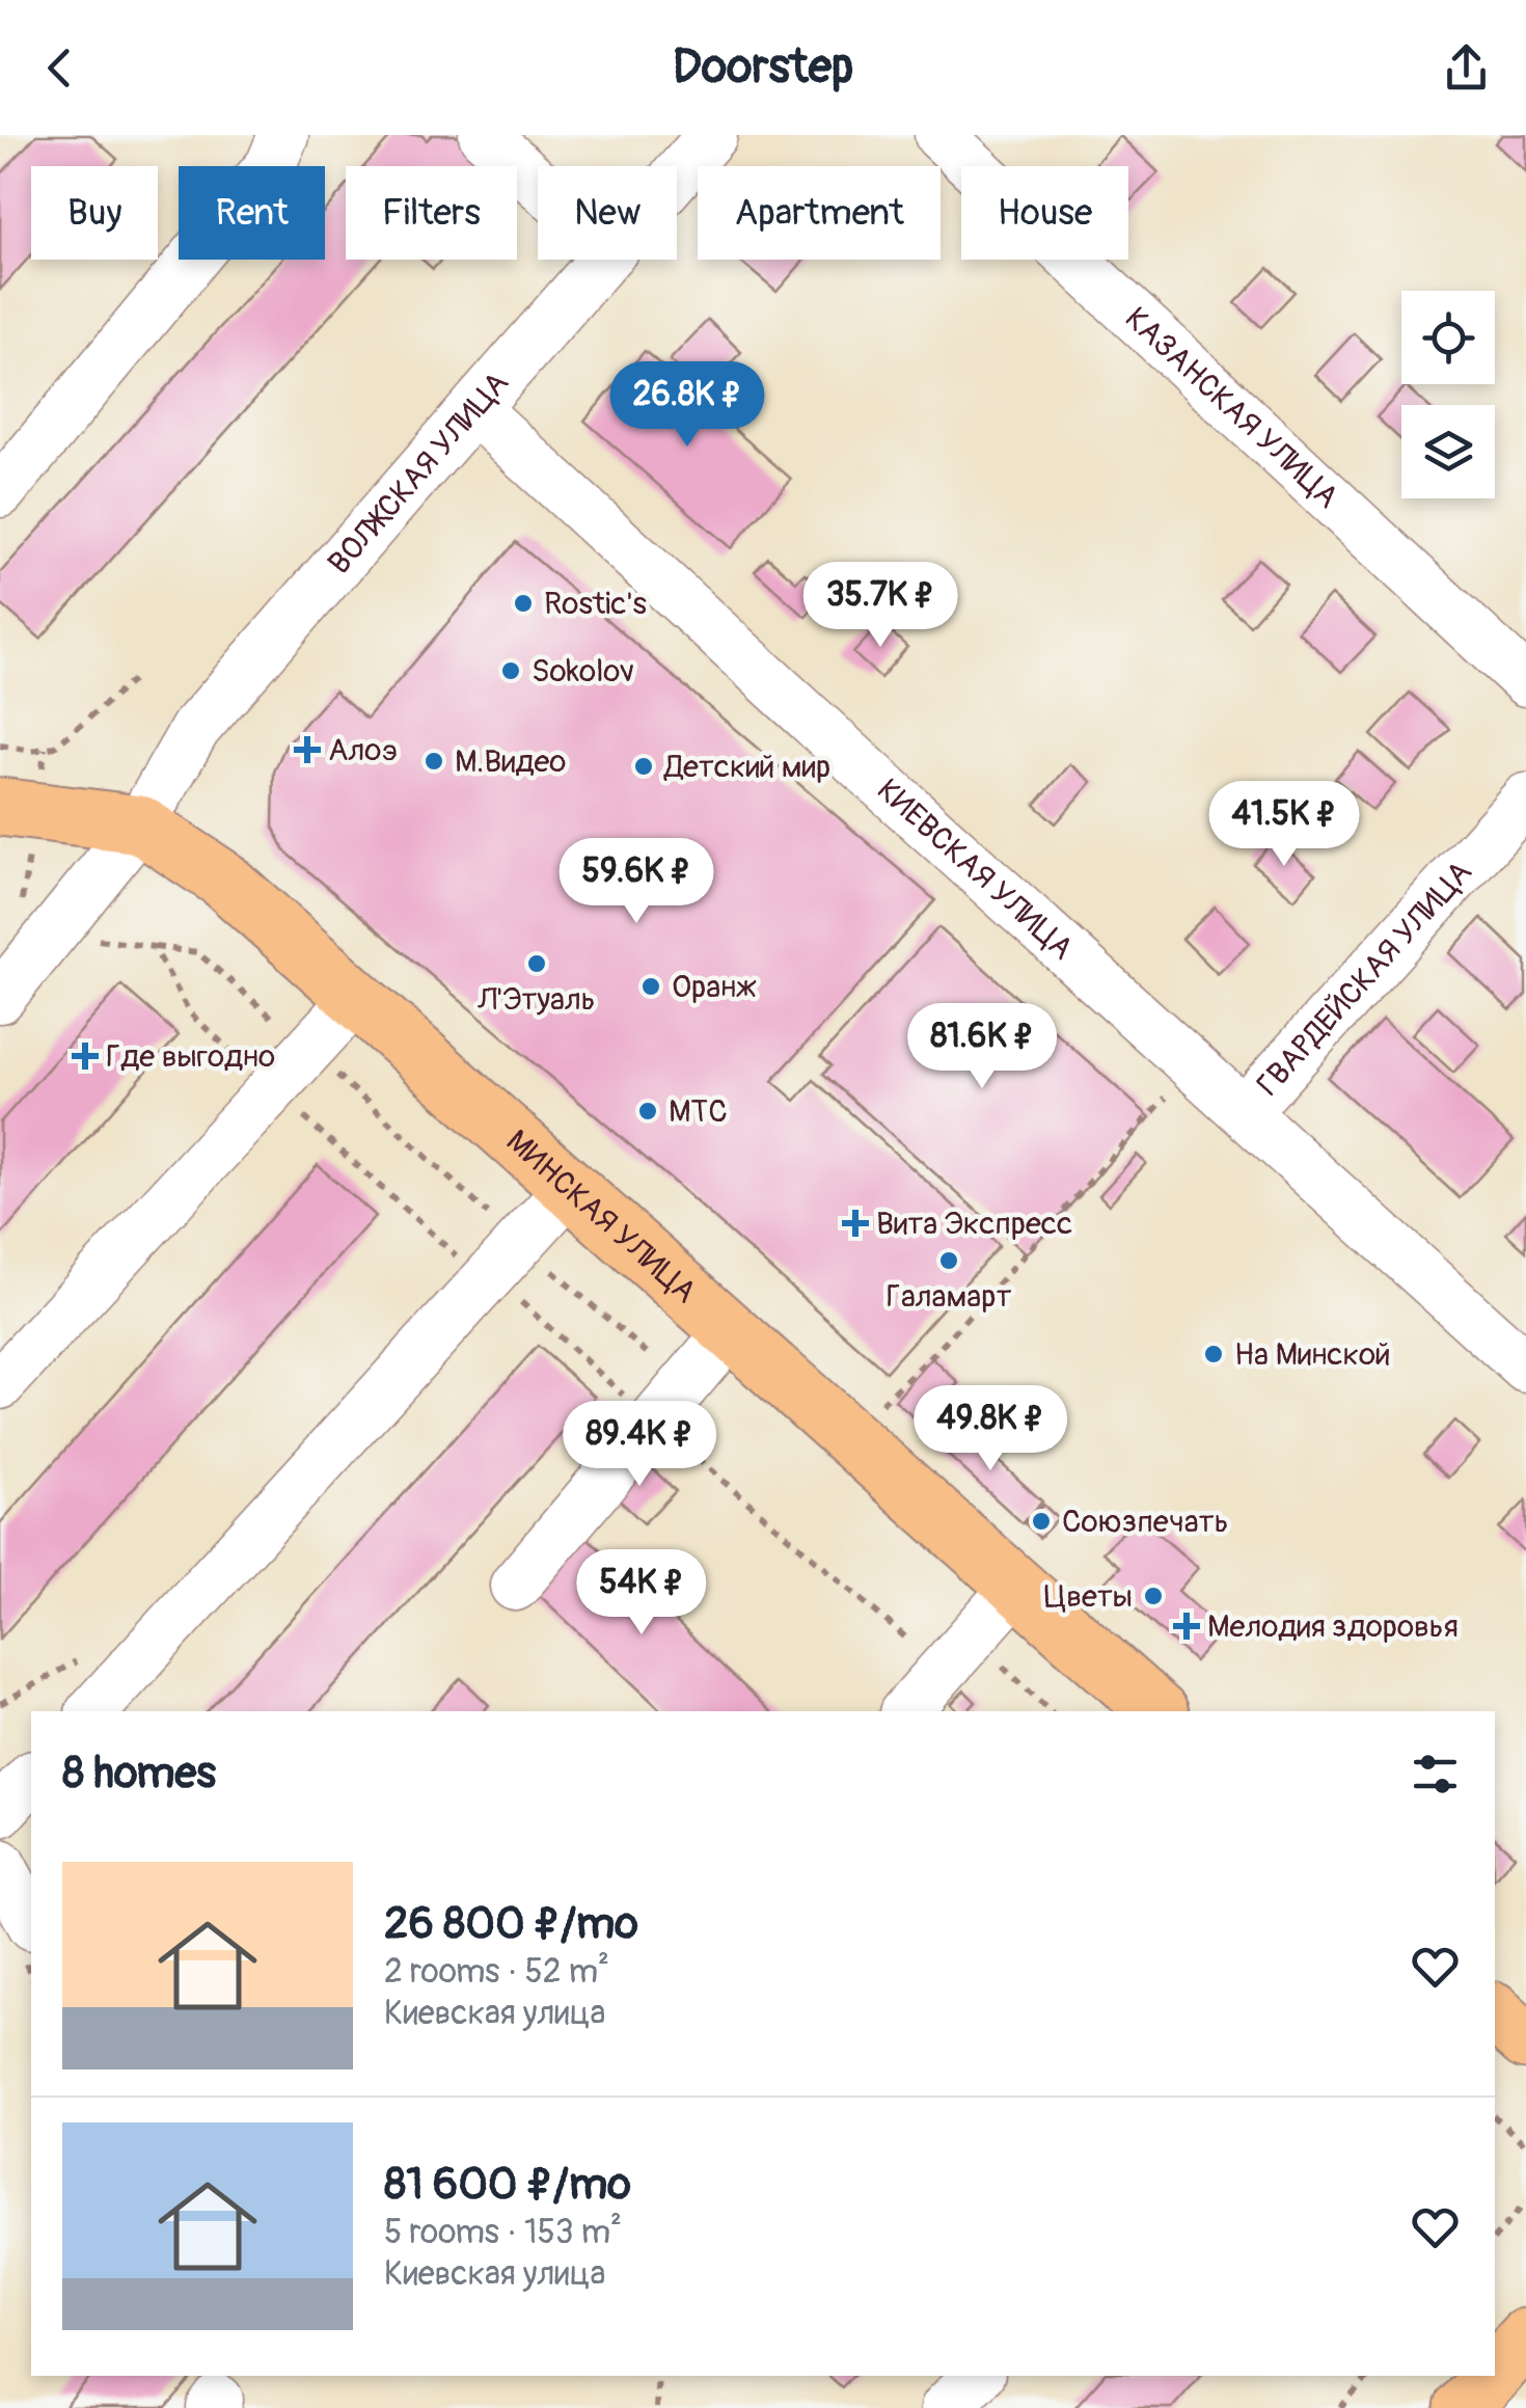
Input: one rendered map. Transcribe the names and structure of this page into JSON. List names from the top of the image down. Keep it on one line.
{"streets":{"main road":["МИНСКАЯ УЛИЦА"],"street":["КАЗАНСКАЯ УЛИЦА","ВОЛЖСКАЯ УЛИЦА","КИЕВСКАЯ УЛИЦА","ГВАРДЕЙСКАЯ УЛИЦА"]},"crossings":[["ВОЛЖСКАЯ УЛИЦА","КИЕВСКАЯ УЛИЦА"],["ВОЛЖСКАЯ УЛИЦА","МИНСКАЯ УЛИЦА"],["КИЕВСКАЯ УЛИЦА","ГВАРДЕЙСКАЯ УЛИЦА"]],"places":{"other":["Rostic's","Sokolov","М.Видео","Детский мир","Л'Этуаль","Оранж","МТС","Галамарт","На Минской","Союзпечать","Цветы"],"health":["Алоэ","Где выгодно","Вита Экспресс","Мелодия здоровья"]},"page":{"header":"Doorstep","chip":["Buy","Rent","Filters","New","Apartment","House"],"price":["26.8K ₽","35.7K ₽","41.5K ₽","59.6K ₽","81.6K ₽","49.8K ₽","89.4K ₽","54K ₽"],"heading":"8 homes","list":[{"name":"26 800 ₽/mo","note":"2 rooms · 52 m² · Киевская улица"},{"name":"81 600 ₽/mo","note":"5 rooms · 153 m² · Киевская улица"}]}}
